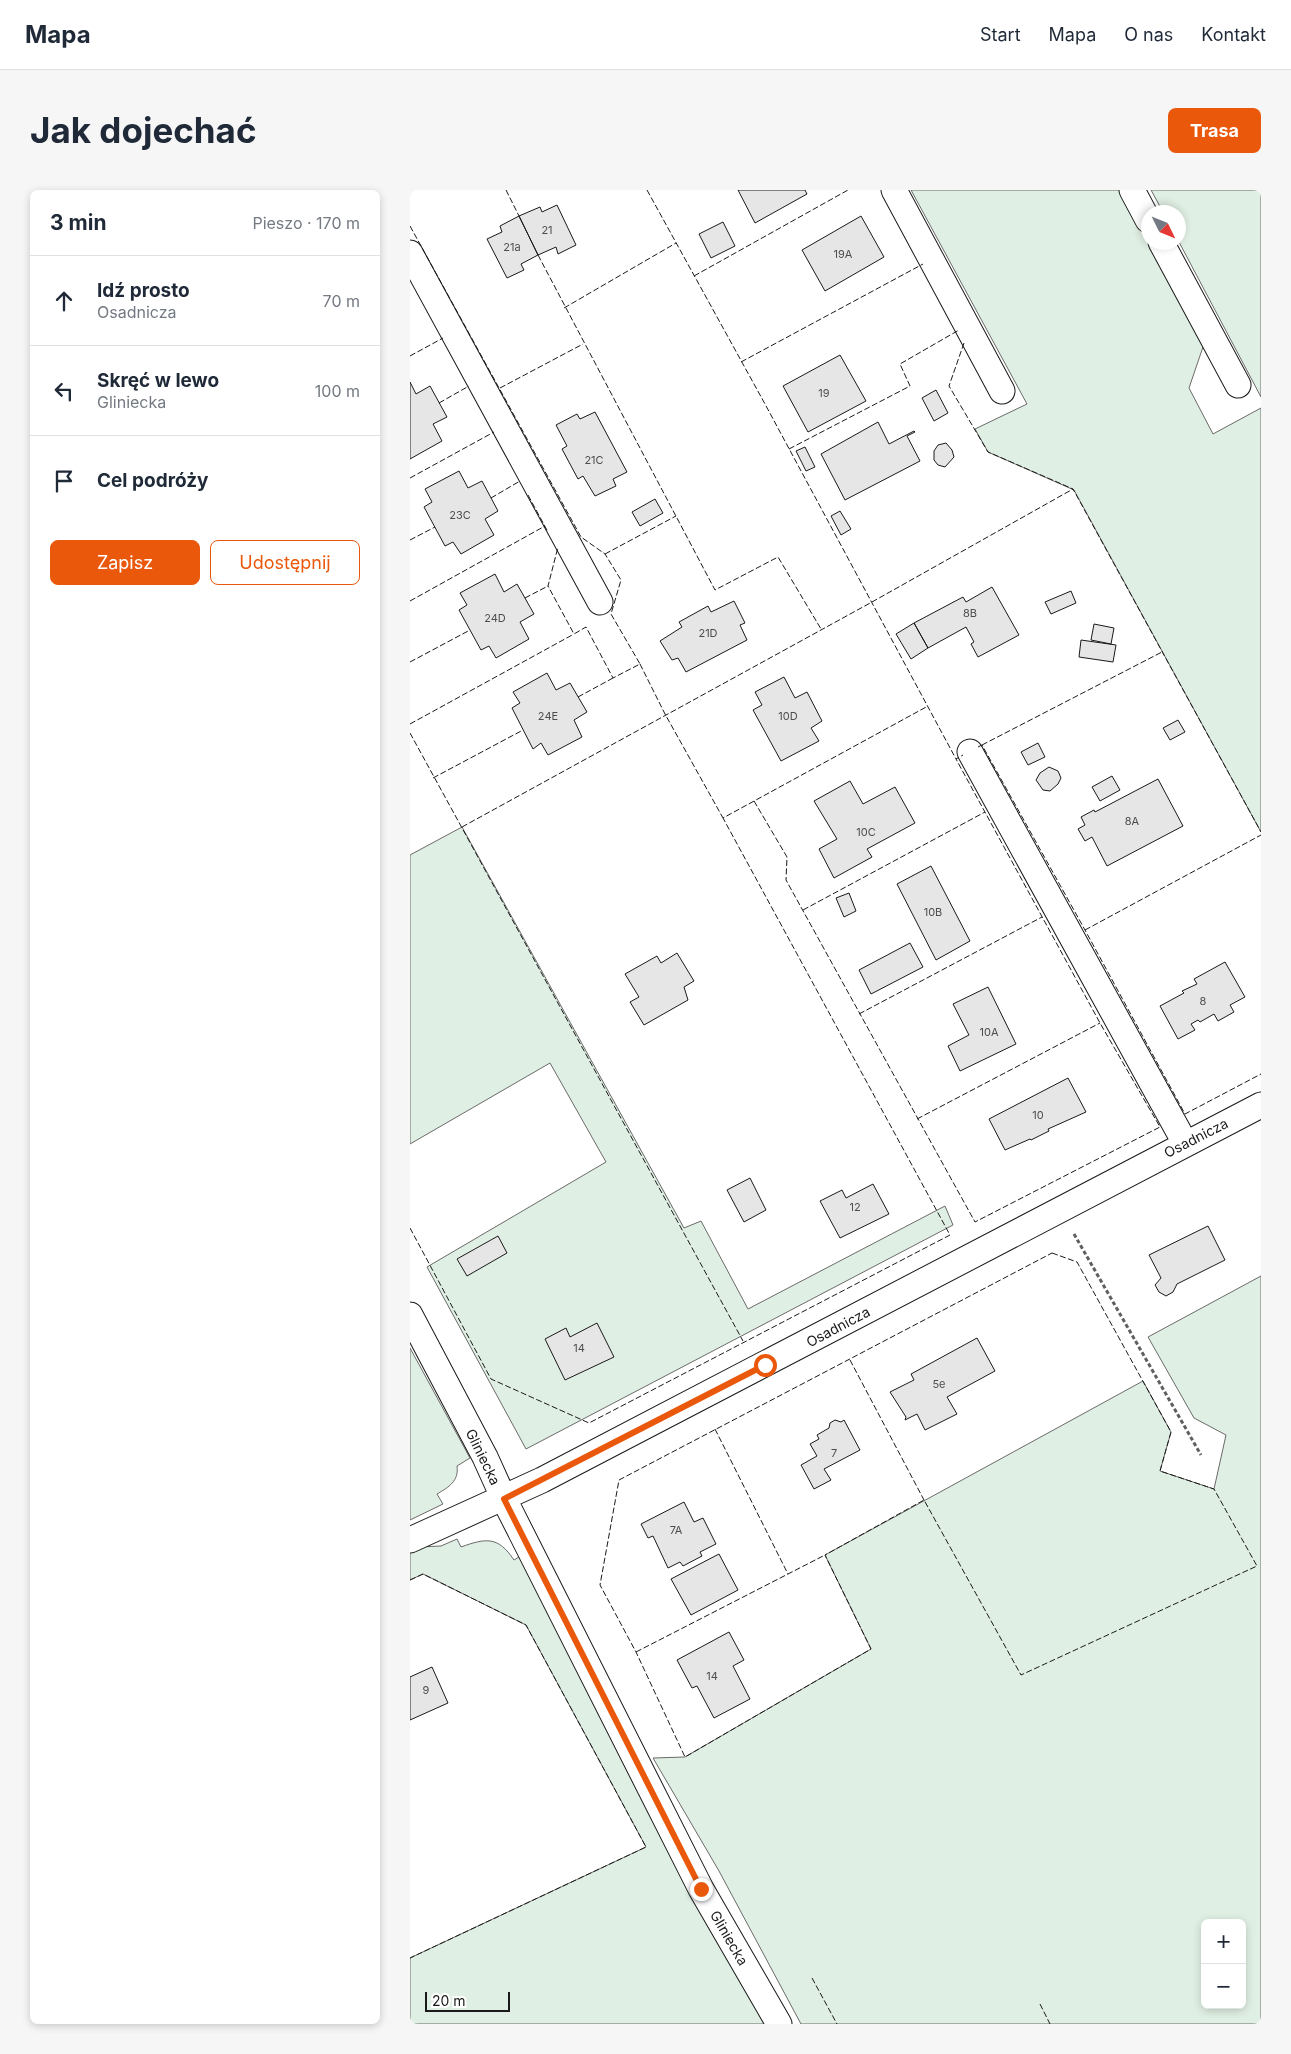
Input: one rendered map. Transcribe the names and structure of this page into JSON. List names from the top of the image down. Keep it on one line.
{"streets":{"street":["Osadnicza","Gliniecka"]},"crossings":[["Osadnicza","Gliniecka"]],"house_numbers":["21","21a","19A","19","21C","23C","8B","24D","21D","24E","10D","8A","10C","10B","8","10A","10","12","14","5e","7","7A","14","9"],"scale_bar":"20 m","north":"bottom right","page":{"header":"Mapa","nav":["Start","Mapa","O nas","Kontakt"],"buttons":["Trasa",["Zapisz","Udostępnij"]],"title":"Jak dojechać","heading":["3 min","Pieszo · 170 m"],"list":[["Idź prosto","Osadnicza","70 m"],["Skręć w lewo","Gliniecka","100 m"],"Cel podróży"],"map_buttons":["+","−"],"scale":"20 m"}}
